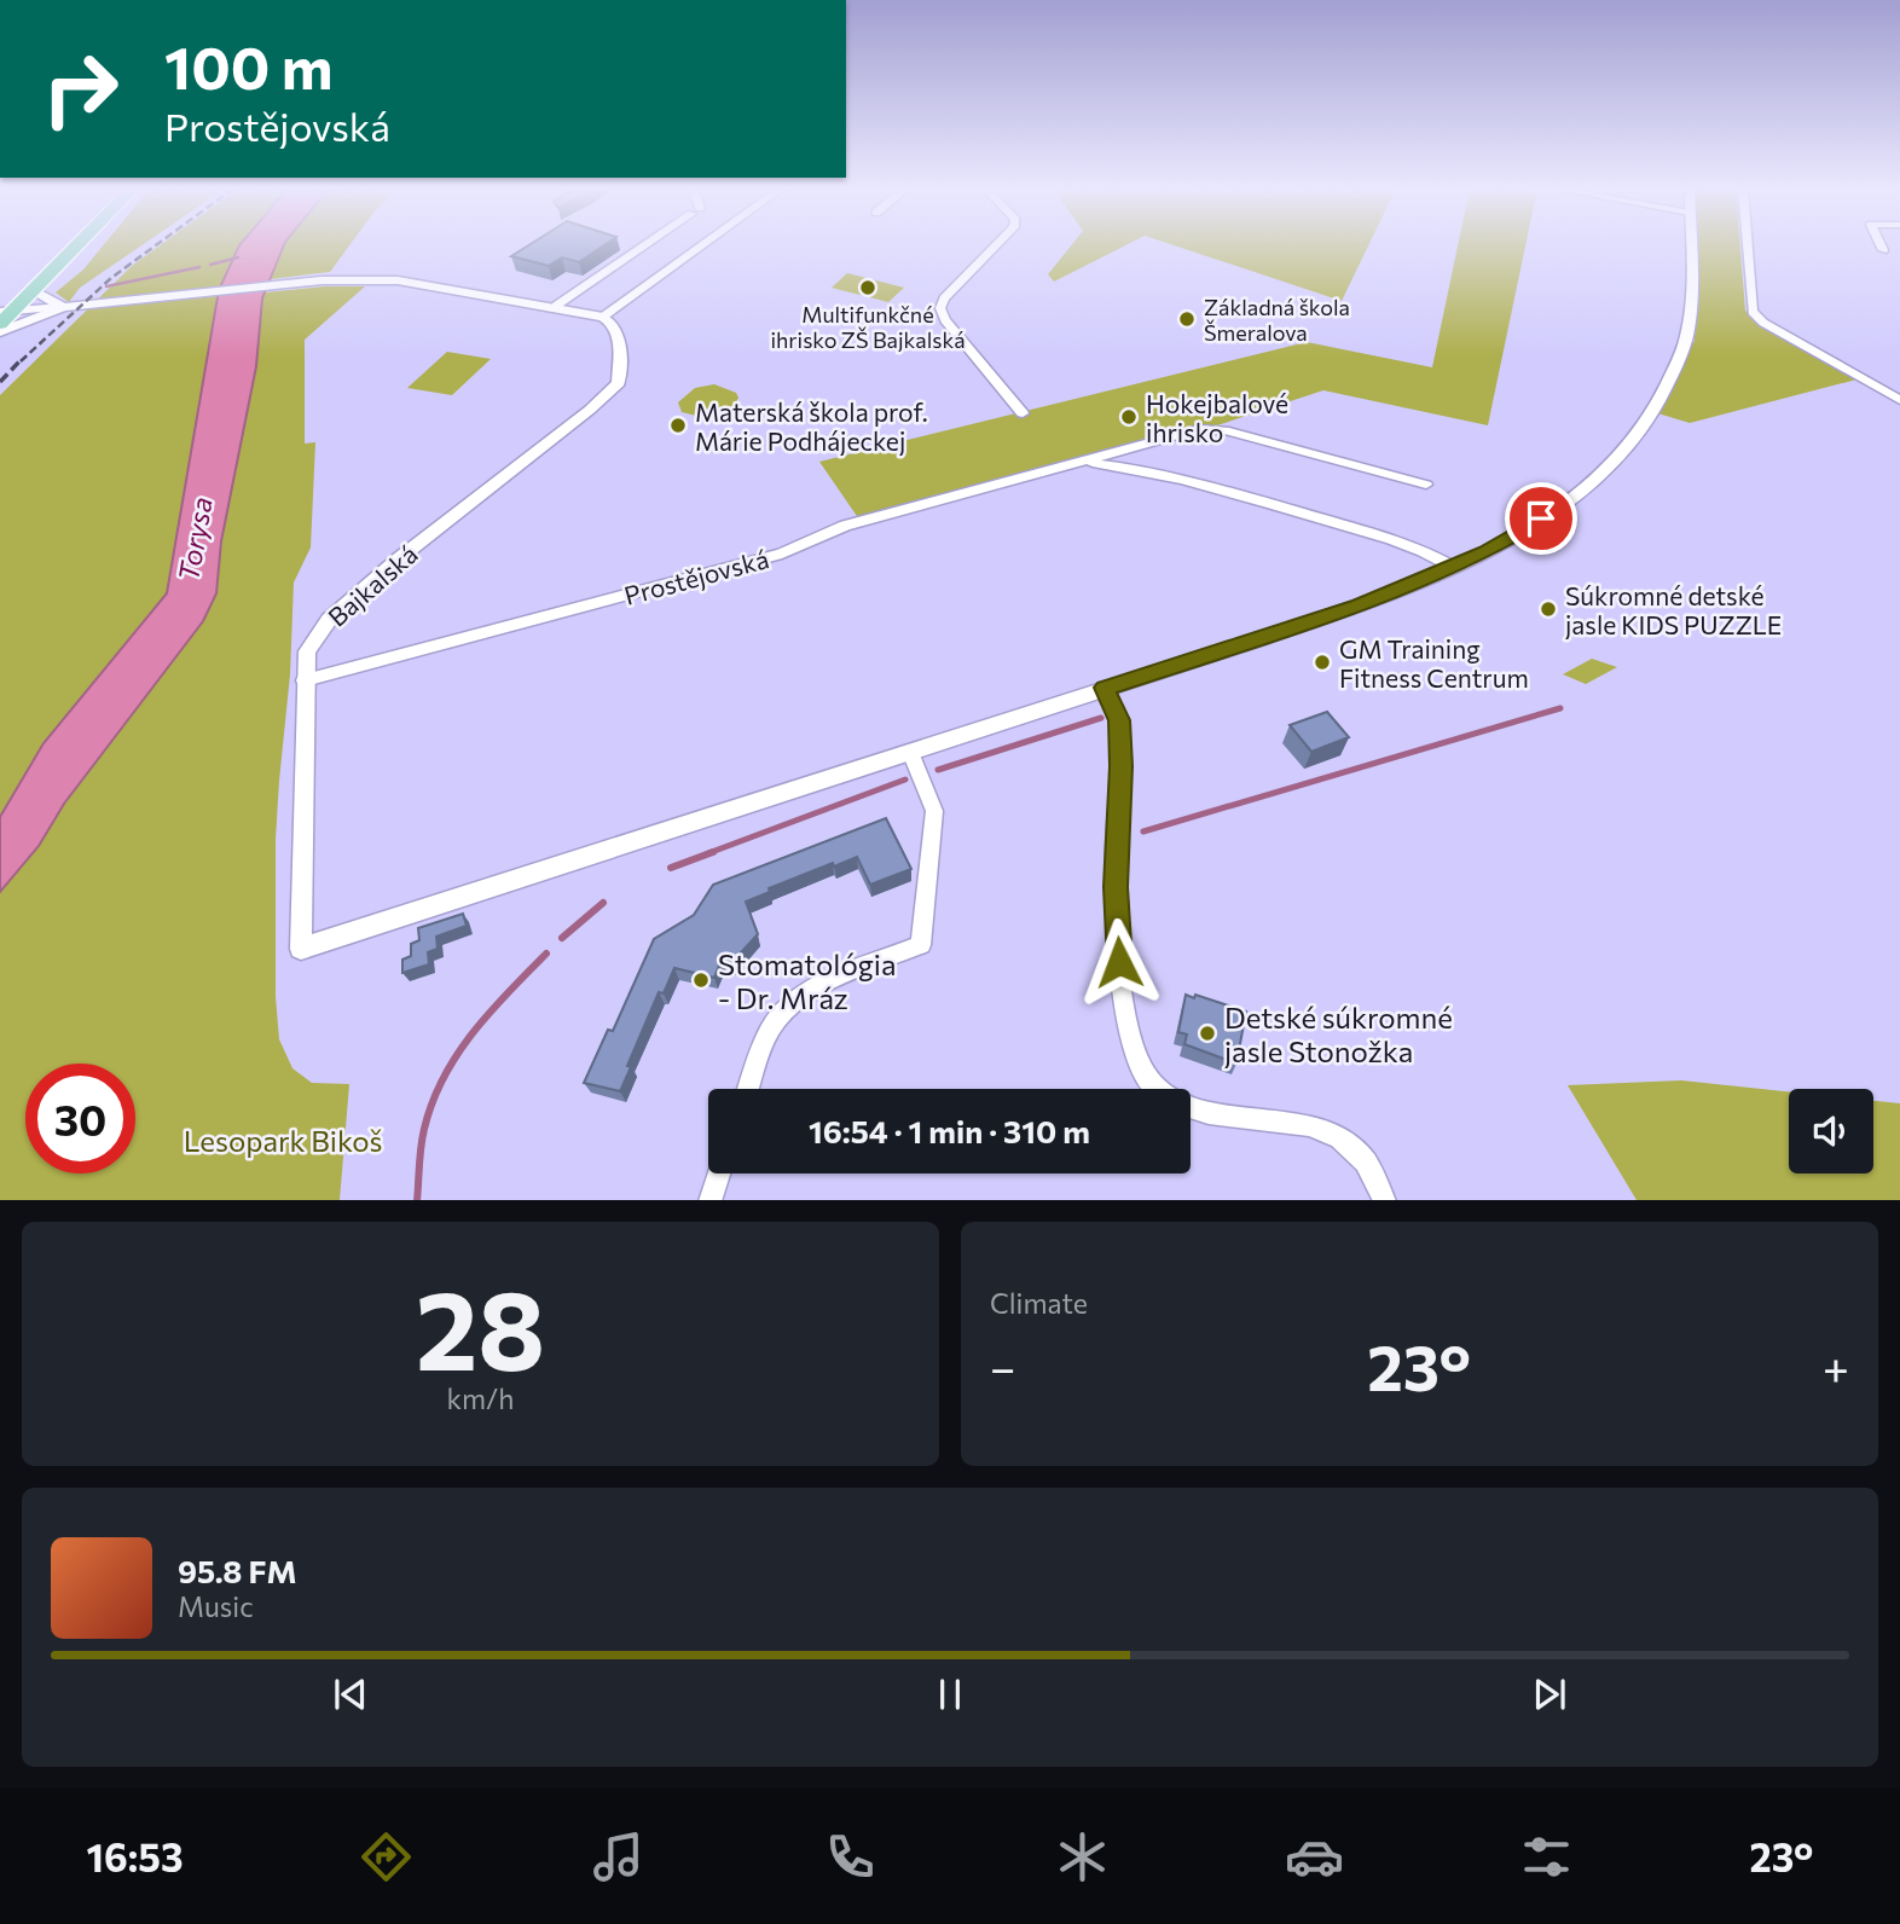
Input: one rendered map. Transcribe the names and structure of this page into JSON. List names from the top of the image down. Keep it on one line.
{"streets":{"street":["Prostějovská","Bajkalská"]},"crossings":[["Prostějovská","Bajkalská"]],"water":["Torysa"],"parks":["Lesopark Bikoš"],"places":["Multifunkčné ihrisko ZŠ Bajkalská","Základná škola Šmeralova","Hokejbalové ihrisko","Materská škola prof. Márie Podhájeckej","Súkromné detské jasle KIDS PUZZLE","GM Training Fitness Centrum","Stomatológia - Dr. Mráz","Detské súkromné jasle Stonožka"],"page":{"turn":["100 m","Prostějovská"],"limit":"30","trip":"16:54 · 1 min · 310 m","tile":[["28","km/h"],"Climate"],"heat":["−","23°","+"],"song":["95.8 FM","Music"],"tabs":["16:53","23°"]}}
